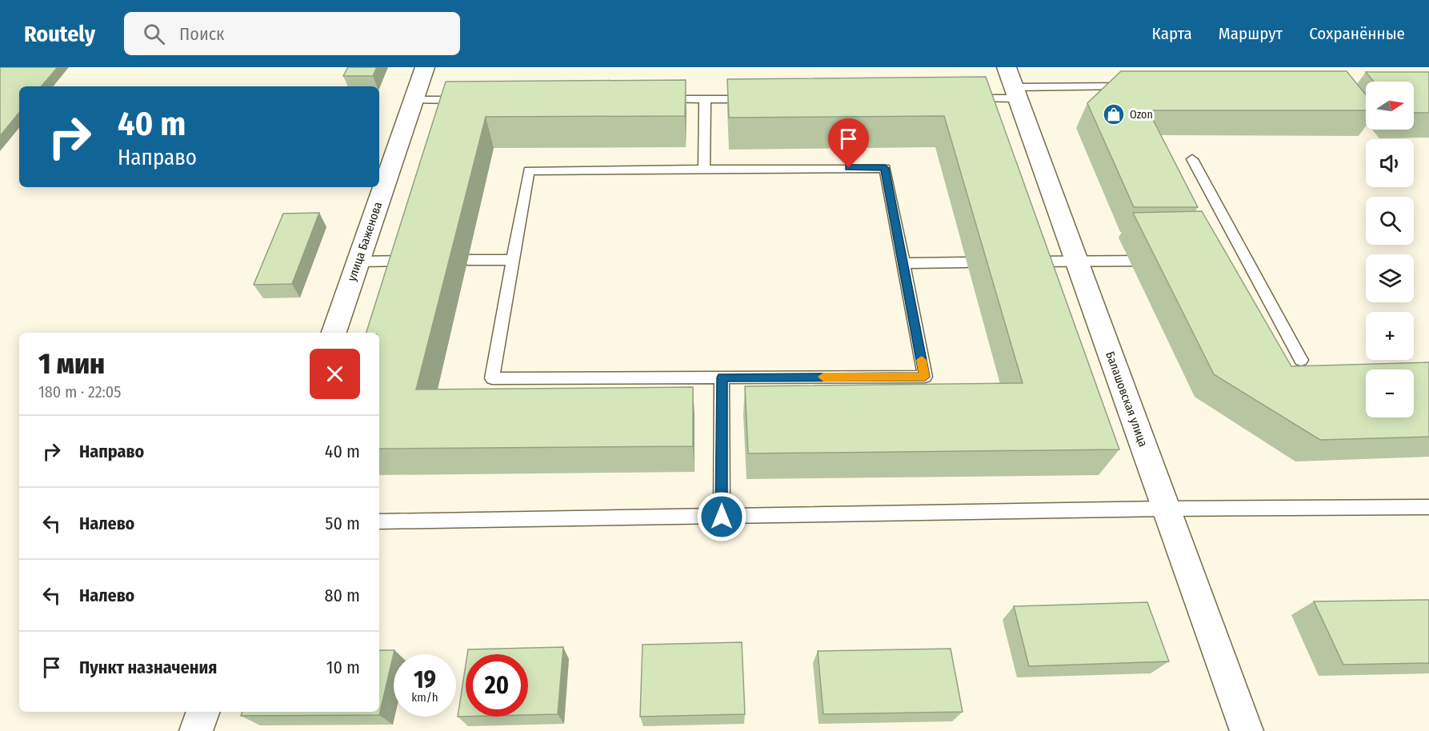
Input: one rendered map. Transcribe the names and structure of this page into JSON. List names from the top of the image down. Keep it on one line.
{"streets":{"street":["улица Баженова","Балашовская улица"]},"places":{"shop":["Ozon"]},"north":"right","page":{"header":"Routely","search":"Поиск","nav":["Карта","Маршрут","Сохранённые"],"map_buttons":["+","−"],"turn":["40 m","Направо"],"heading":["1 мин","180 m · 22:05"],"list":[{"name":"Направо","value":"40 m"},{"name":"Налево","value":"50 m"},{"name":"Налево","value":"80 m"},{"name":"Пункт назначения","value":"10 m"}],"speed":"19 km/h","limit":"20"}}
